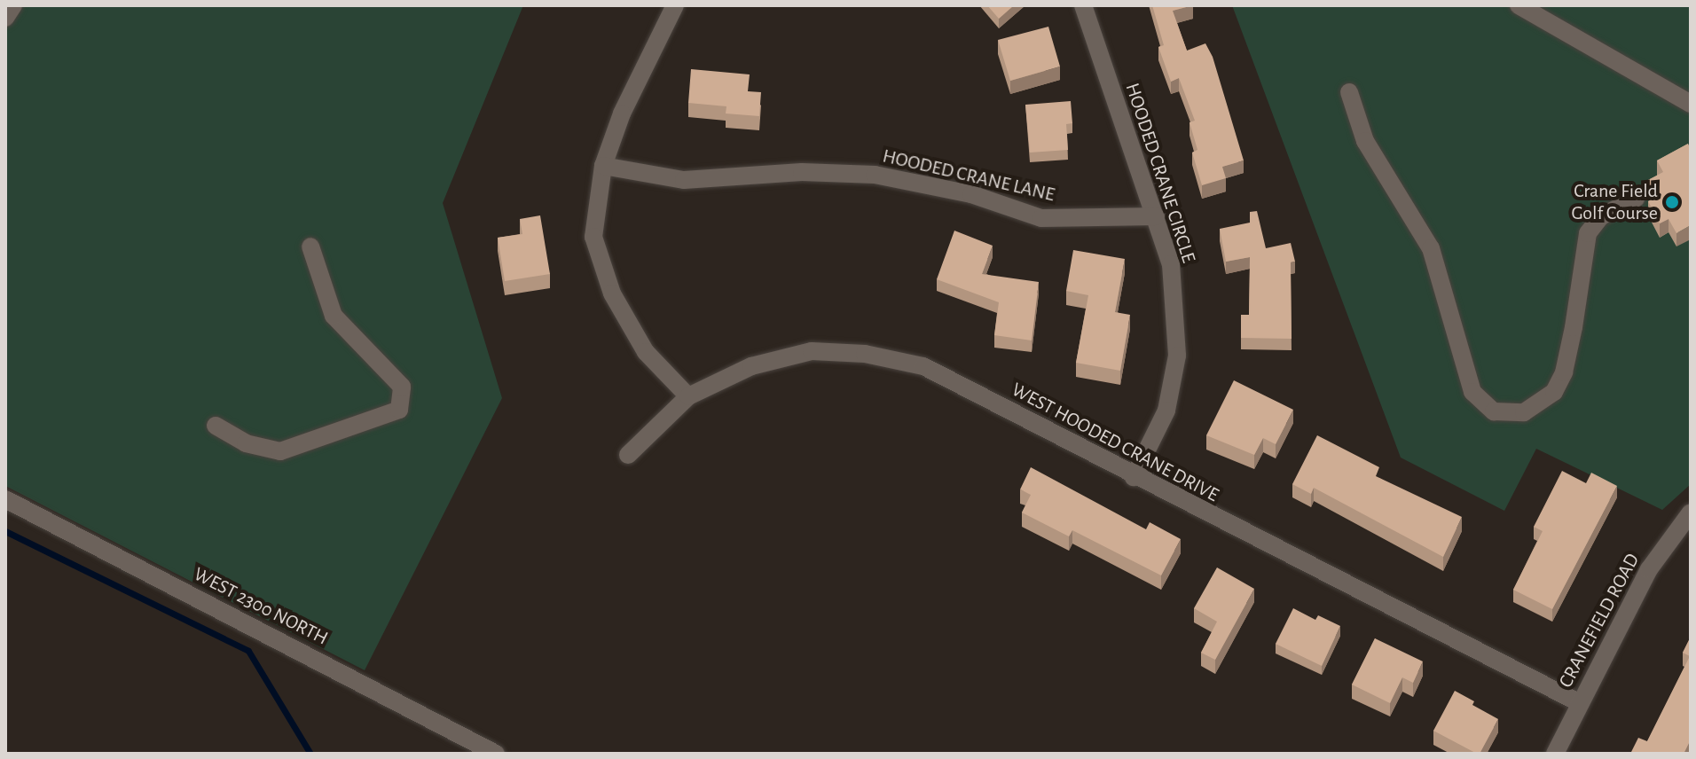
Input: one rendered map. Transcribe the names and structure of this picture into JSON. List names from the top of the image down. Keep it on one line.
{"streets":{"street":["HOODED CRANE CIRCLE","HOODED CRANE LANE","WEST HOODED CRANE DRIVE","WEST 2300 NORTH","CRANEFIELD ROAD"]},"crossings":[["HOODED CRANE CIRCLE","HOODED CRANE LANE"],["HOODED CRANE CIRCLE","WEST HOODED CRANE DRIVE"],["WEST HOODED CRANE DRIVE","CRANEFIELD ROAD"]],"places":["Crane Field Golf Course"]}
